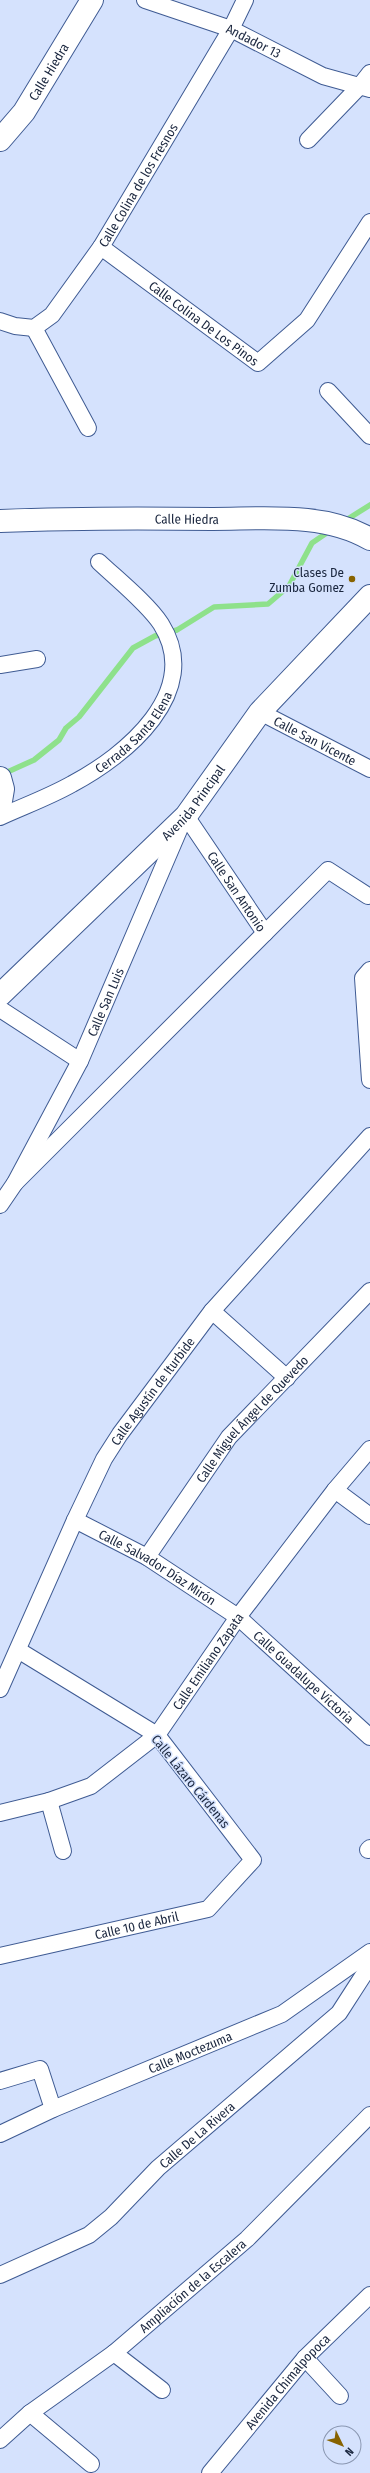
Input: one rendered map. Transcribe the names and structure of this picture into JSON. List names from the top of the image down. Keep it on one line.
{"streets":{"street":["Andador 13","Calle Hiedra","Calle Colina de los Fresnos","Calle Colina De Los Pinos","Cerrada Santa Elena","Calle San Vicente","Avenida Principal","Calle San Antonio","Calle San Luis","Calle Agustín de Iturbide","Calle Miguel Ángel de Quevedo","Calle Salvador Díaz Mirón","Calle Emiliano Zapata","Calle Guadalupe Victoria","Calle Lázaro Cárdenas","Calle 10 de Abril","Calle Moctezuma","Calle De La Rivera","Ampliación de la Escalera","Avenida Chimalpopoca"]},"crossings":[["Andador 13","Calle Colina de los Fresnos"],["Calle Colina de los Fresnos","Calle Colina De Los Pinos"],["Calle San Vicente","Avenida Principal"],["Avenida Principal","Calle San Antonio"],["Avenida Principal","Calle San Luis"],["Calle San Antonio","Calle San Luis"],["Calle Agustín de Iturbide","Calle Salvador Díaz Mirón"],["Calle Agustín de Iturbide","Calle Lázaro Cárdenas"],["Calle Miguel Ángel de Quevedo","Calle Salvador Díaz Mirón"],["Calle Salvador Díaz Mirón","Calle Emiliano Zapata"],["Calle Salvador Díaz Mirón","Calle Guadalupe Victoria"],["Calle Emiliano Zapata","Calle Guadalupe Victoria"],["Calle Emiliano Zapata","Calle Lázaro Cárdenas"],["Calle Lázaro Cárdenas","Calle 10 de Abril"]],"places":["Clases De Zumba Gomez"],"north":"bottom right"}
